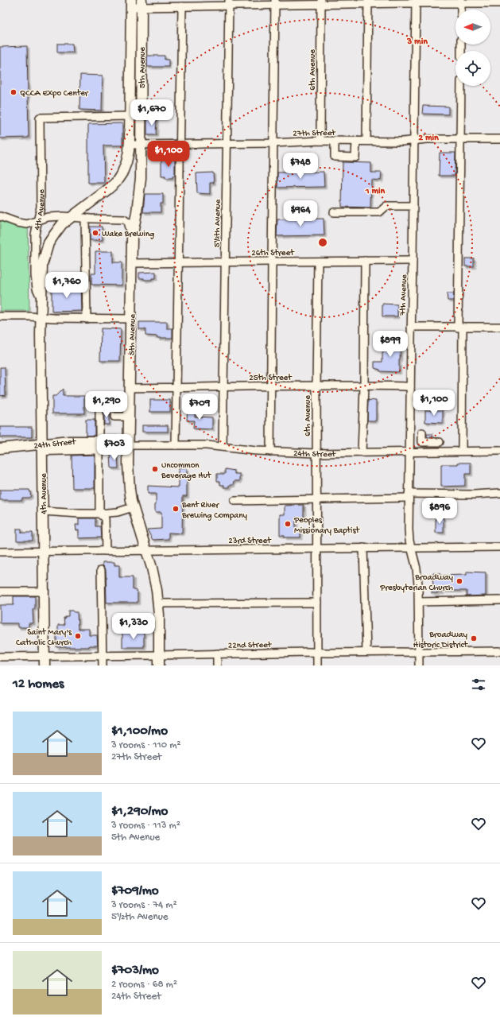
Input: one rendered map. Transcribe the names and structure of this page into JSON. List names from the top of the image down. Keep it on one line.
{"streets":{"main road":["5th Avenue","4th Avenue","24th Street"],"street":["6th Avenue","27th Street","5½th Avenue","26th Street","7th Avenue","25th Street","23rd Street","22nd Street"]},"crossings":[["5th Avenue","27th Street"],["5th Avenue","4th Avenue"],["5th Avenue","26th Street"],["5th Avenue","25th Street"],["5th Avenue","24th Street"],["5th Avenue","23rd Street"],["5th Avenue","22nd Street"],["6th Avenue","27th Street"],["6th Avenue","26th Street"],["6th Avenue","25th Street"],["6th Avenue","24th Street"],["6th Avenue","23rd Street"],["6th Avenue","22nd Street"],["27th Street","5½th Avenue"],["27th Street","7th Avenue"],["4th Avenue","24th Street"],["4th Avenue","23rd Street"],["4th Avenue","22nd Street"],["5½th Avenue","26th Street"],["5½th Avenue","25th Street"],["5½th Avenue","24th Street"],["26th Street","7th Avenue"],["7th Avenue","25th Street"],["7th Avenue","24th Street"],["7th Avenue","23rd Street"],["7th Avenue","22nd Street"]],"places":["QCCA Expo Center","Wake Brewing","Uncommon Beverage Hut","Bent River Brewing Company","Peoples Missionary Baptist","Broadway Presbyterian Church","Saint Mary's Catholic Church","Broadway Historic District"],"north":"left","page":{"price":["$1,670","$1,100","$748","$964","$1,760","$899","$1,100","$1,290","$709","$703","$896","$1,330"],"heading":"12 homes","list":[{"name":"$1,100/mo","note":"3 rooms · 110 m² · 27th Street"},{"name":"$1,290/mo","note":"3 rooms · 113 m² · 5th Avenue"},{"name":"$709/mo","note":"3 rooms · 74 m² · 5½th Avenue"},{"name":"$703/mo","note":"2 rooms · 68 m² · 24th Street"}]},"rings":["3 min","2 min","1 min"]}
